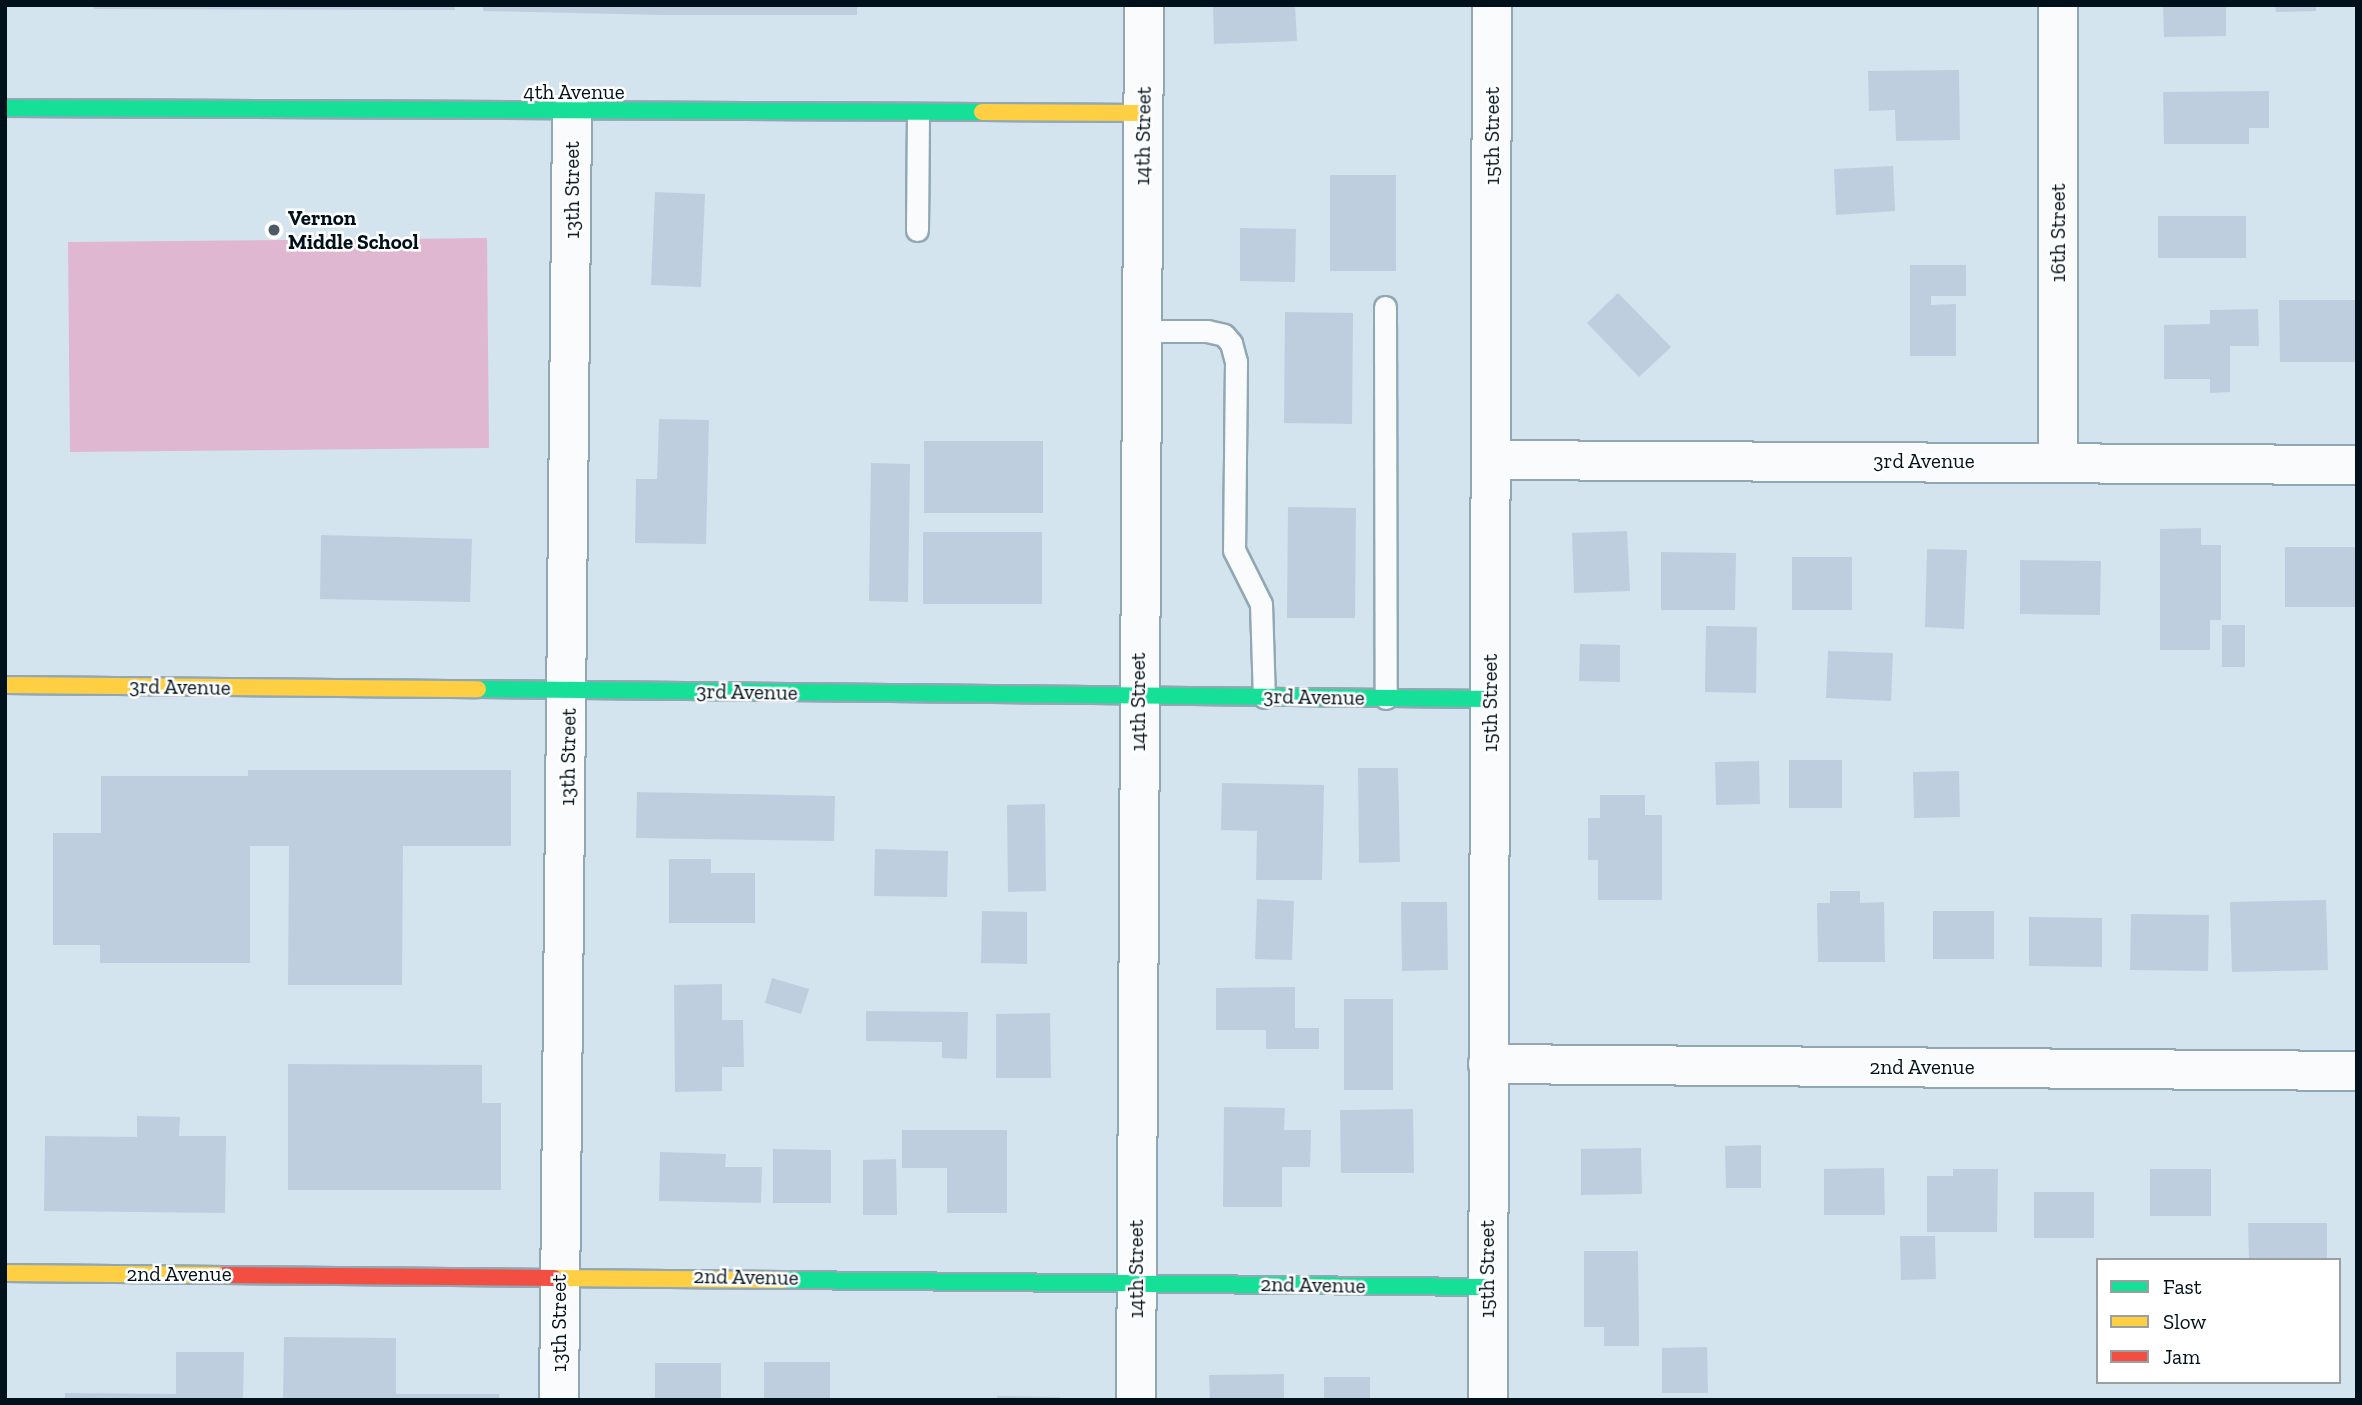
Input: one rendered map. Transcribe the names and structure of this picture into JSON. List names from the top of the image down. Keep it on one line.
{"streets":{"street":["4th Avenue","14th Street","15th Street","13th Street","16th Street","3rd Avenue","2nd Avenue"]},"crossings":[["4th Avenue","14th Street"],["4th Avenue","13th Street"],["14th Street","3rd Avenue"],["14th Street","2nd Avenue"],["15th Street","3rd Avenue"],["15th Street","2nd Avenue"],["13th Street","3rd Avenue"],["13th Street","2nd Avenue"],["16th Street","3rd Avenue"]],"places":["Vernon Middle School"],"legend":["Fast","Slow","Jam"]}
